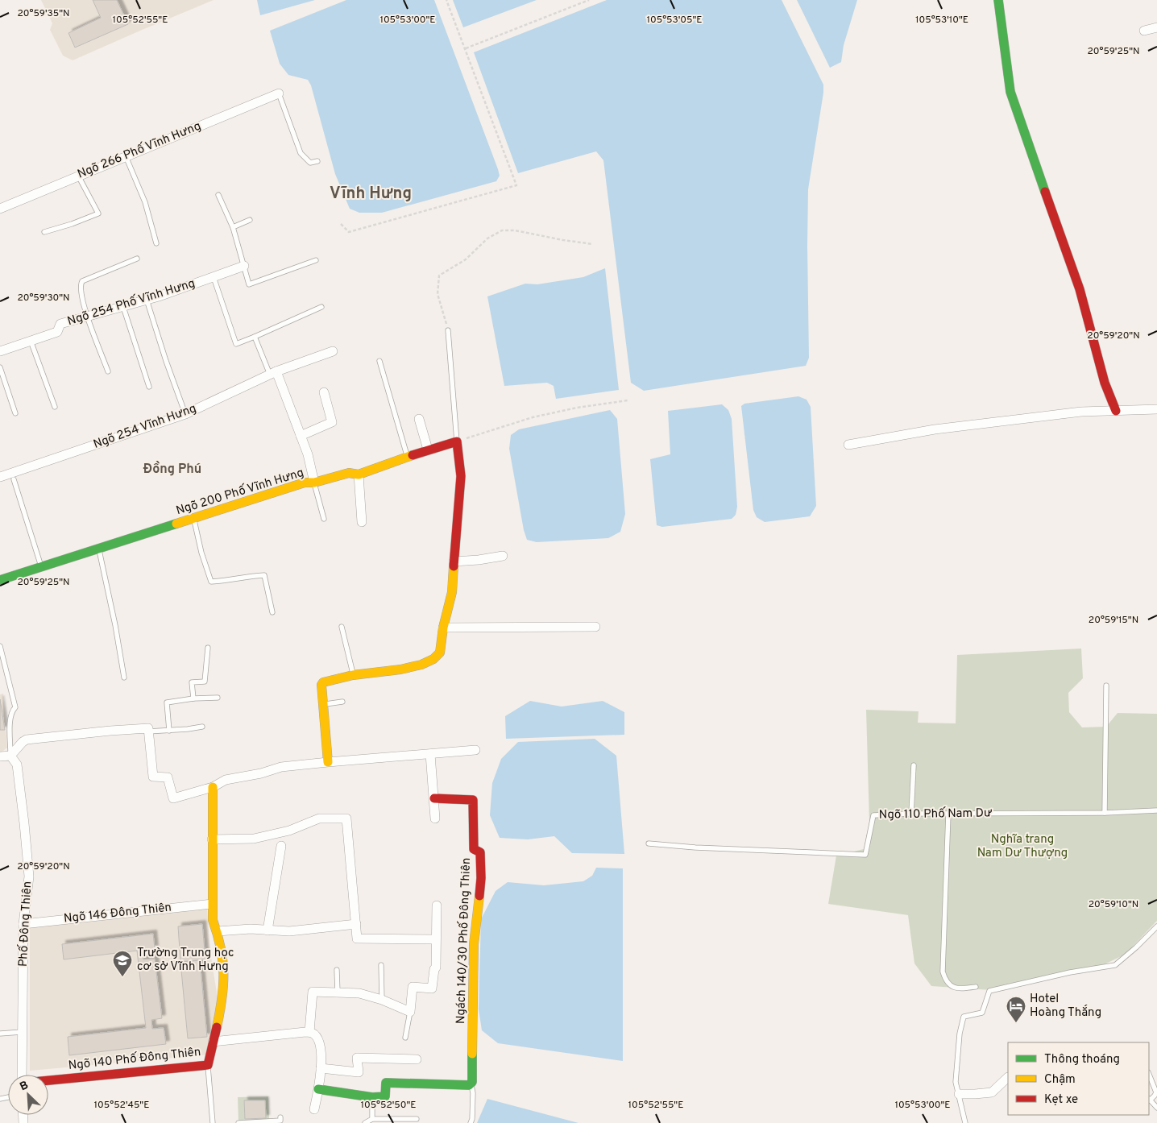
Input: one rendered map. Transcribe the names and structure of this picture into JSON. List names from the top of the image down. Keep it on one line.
{"streets":{"street":["Ngõ 266 Phố Vĩnh Hưng","Ngõ 254 Phố Vĩnh Hưng","Ngõ 254 Vĩnh Hưng","Ngõ 200 Phố Vĩnh Hưng","Ngõ 146 Đông Thiên","Phố Đông Thiên","Ngách 140/30 Phố Đông Thiên","Ngõ 140 Phố Đông Thiên"],"lane":["Ngõ 110 Phố Nam Dư"]},"crossings":[["Ngõ 146 Đông Thiên","Phố Đông Thiên"],["Ngõ 146 Đông Thiên","Ngõ 140 Phố Đông Thiên"]],"districts":["Vĩnh Hưng","Đồng Phú"],"parks":["Nghĩa trang Nam Dư Thượng"],"places":{"school or university":["Trường Trung học cơ sở Vĩnh Hưng"],"hotel":["Hotel Hoàng Thắng"]},"legend":["Thông thoáng","Chậm","Kẹt xe"],"north":"top left","coordinates":["20°59'35\"N","105°52'55\"E","105°53'00\"E","105°53'10\"E","105°53'05\"E","20°59'25\"N","20°59'30\"N","20°59'20\"N","20°59'15\"N","20°59'10\"N","105°52'45\"E","105°52'50\"E"]}
